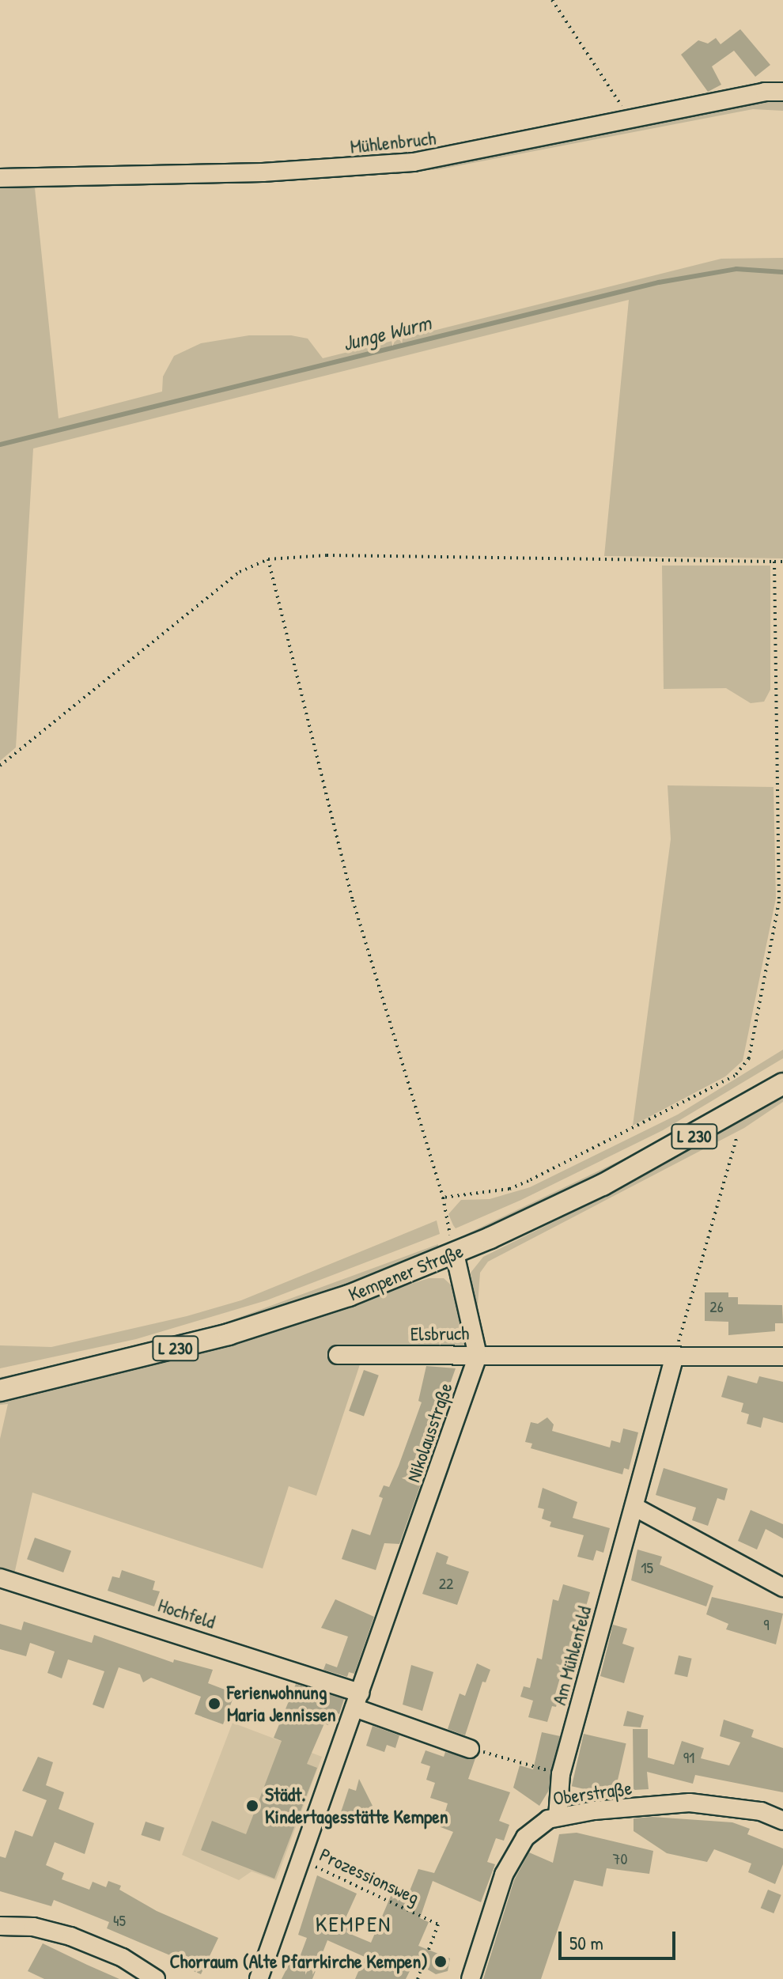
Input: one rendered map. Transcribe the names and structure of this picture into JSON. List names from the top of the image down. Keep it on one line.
{"streets":{"main road":["L 230","Kempener Straße"],"street":["Mühlenbruch","Elsbruch","Nikolausstraße","Hochfeld","Am Mühlenfeld","Oberstraße"],"path":["Prozessionsweg"]},"crossings":[["Kempener Straße","Elsbruch"],["Elsbruch","Nikolausstraße"],["Nikolausstraße","Hochfeld"],["Nikolausstraße","Prozessionsweg"],["Am Mühlenfeld","Oberstraße"]],"districts":["KEMPEN"],"water":["Junge Wurm"],"places":["Ferienwohnung Maria Jennissen","Städt. Kindertagesstätte Kempen","Chorraum (Alte Pfarrkirche Kempen)"],"house_numbers":["26","15","22","9","91","70","45"],"scale_bar":"50 m"}
